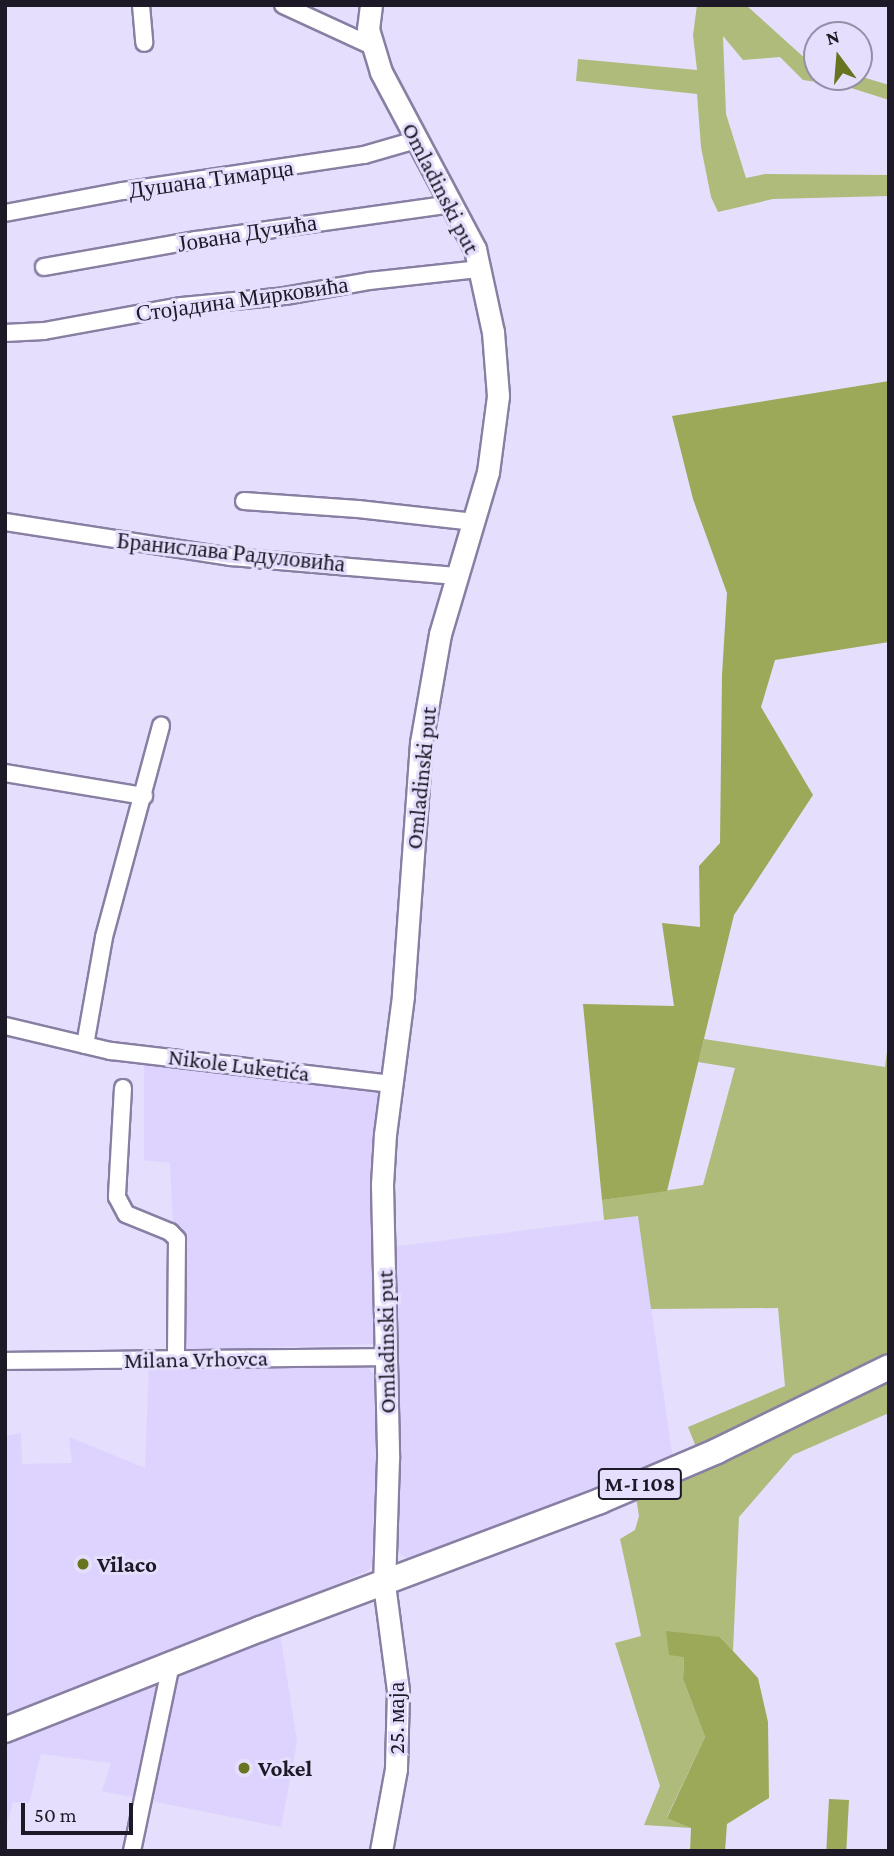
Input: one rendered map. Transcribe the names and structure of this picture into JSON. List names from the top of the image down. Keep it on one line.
{"streets":{"main road":["M-I 108"],"street":["Душана Тимарца","Omladinski put","Јована Дучића","Стојадина Мирковића","Бранислава Радуловића","Nikole Luketića","Milana Vrhovca","25. маја"]},"crossings":[["Душана Тимарца","Omladinski put"],["Omladinski put","Јована Дучића"],["Omladinski put","Стојадина Мирковића"],["Omladinski put","Бранислава Радуловића"],["Omladinski put","Nikole Luketića"],["Omladinski put","Milana Vrhovca"],["Omladinski put","M-I 108"],["Omladinski put","25. маја"],["M-I 108","25. маја"]],"places":["Vilaco","Vokel"],"scale_bar":"50 m","north":"top"}
